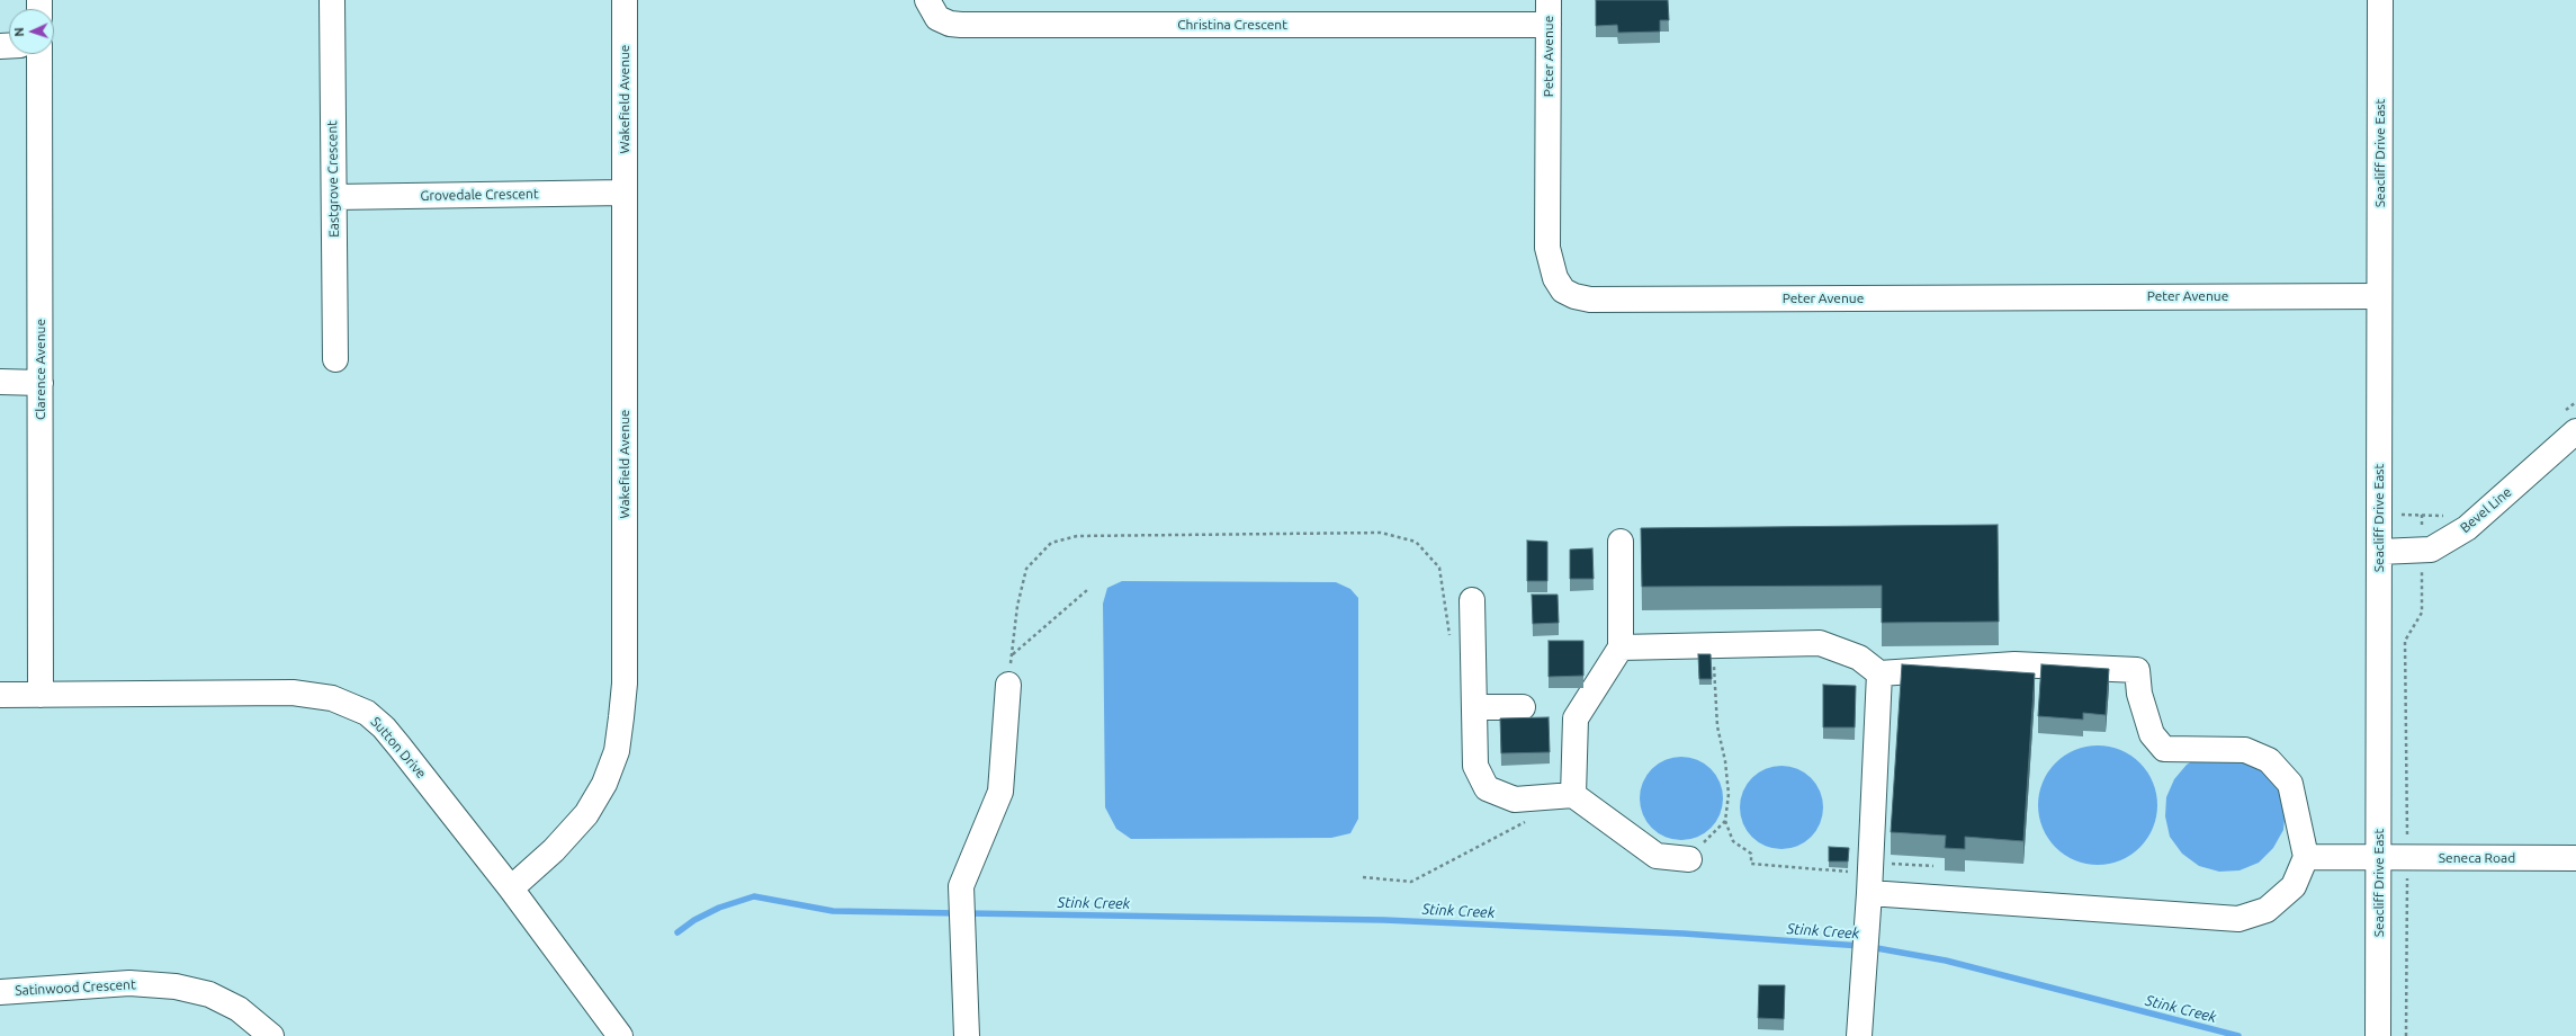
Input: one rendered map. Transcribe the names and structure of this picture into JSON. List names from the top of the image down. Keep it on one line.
{"streets":{"street":["Christina Crescent","Peter Avenue","Wakefield Avenue","Seacliff Drive East","Eastgrove Crescent","Grovedale Crescent","Clarence Avenue","Bevel Line","Sutton Drive","Seneca Road","Satinwood Crescent"]},"crossings":[["Christina Crescent","Peter Avenue"],["Peter Avenue","Seacliff Drive East"],["Wakefield Avenue","Grovedale Crescent"],["Wakefield Avenue","Sutton Drive"],["Seacliff Drive East","Bevel Line"],["Seacliff Drive East","Seneca Road"],["Eastgrove Crescent","Grovedale Crescent"],["Clarence Avenue","Sutton Drive"]],"water":["Stink Creek"],"north":"left"}
